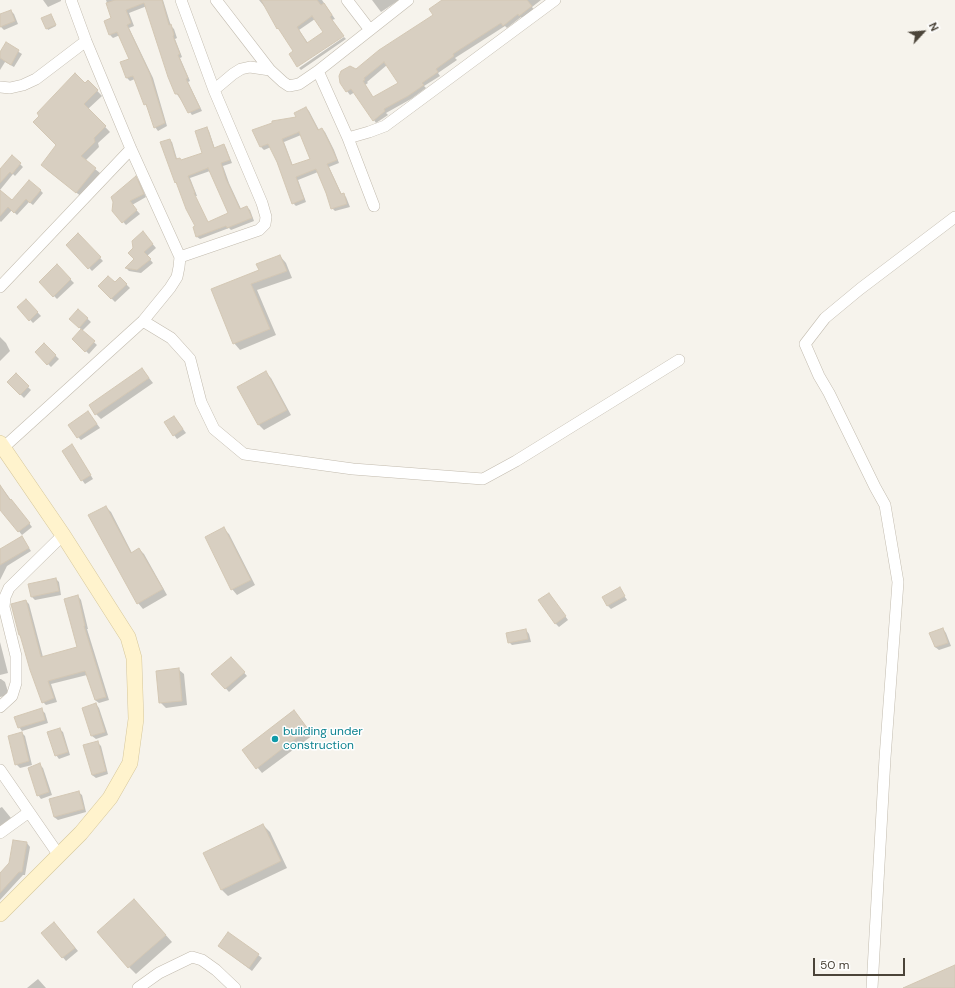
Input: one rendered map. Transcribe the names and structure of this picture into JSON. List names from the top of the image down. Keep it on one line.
{"places":["building under construction"],"scale_bar":"50 m","north":"top right"}
